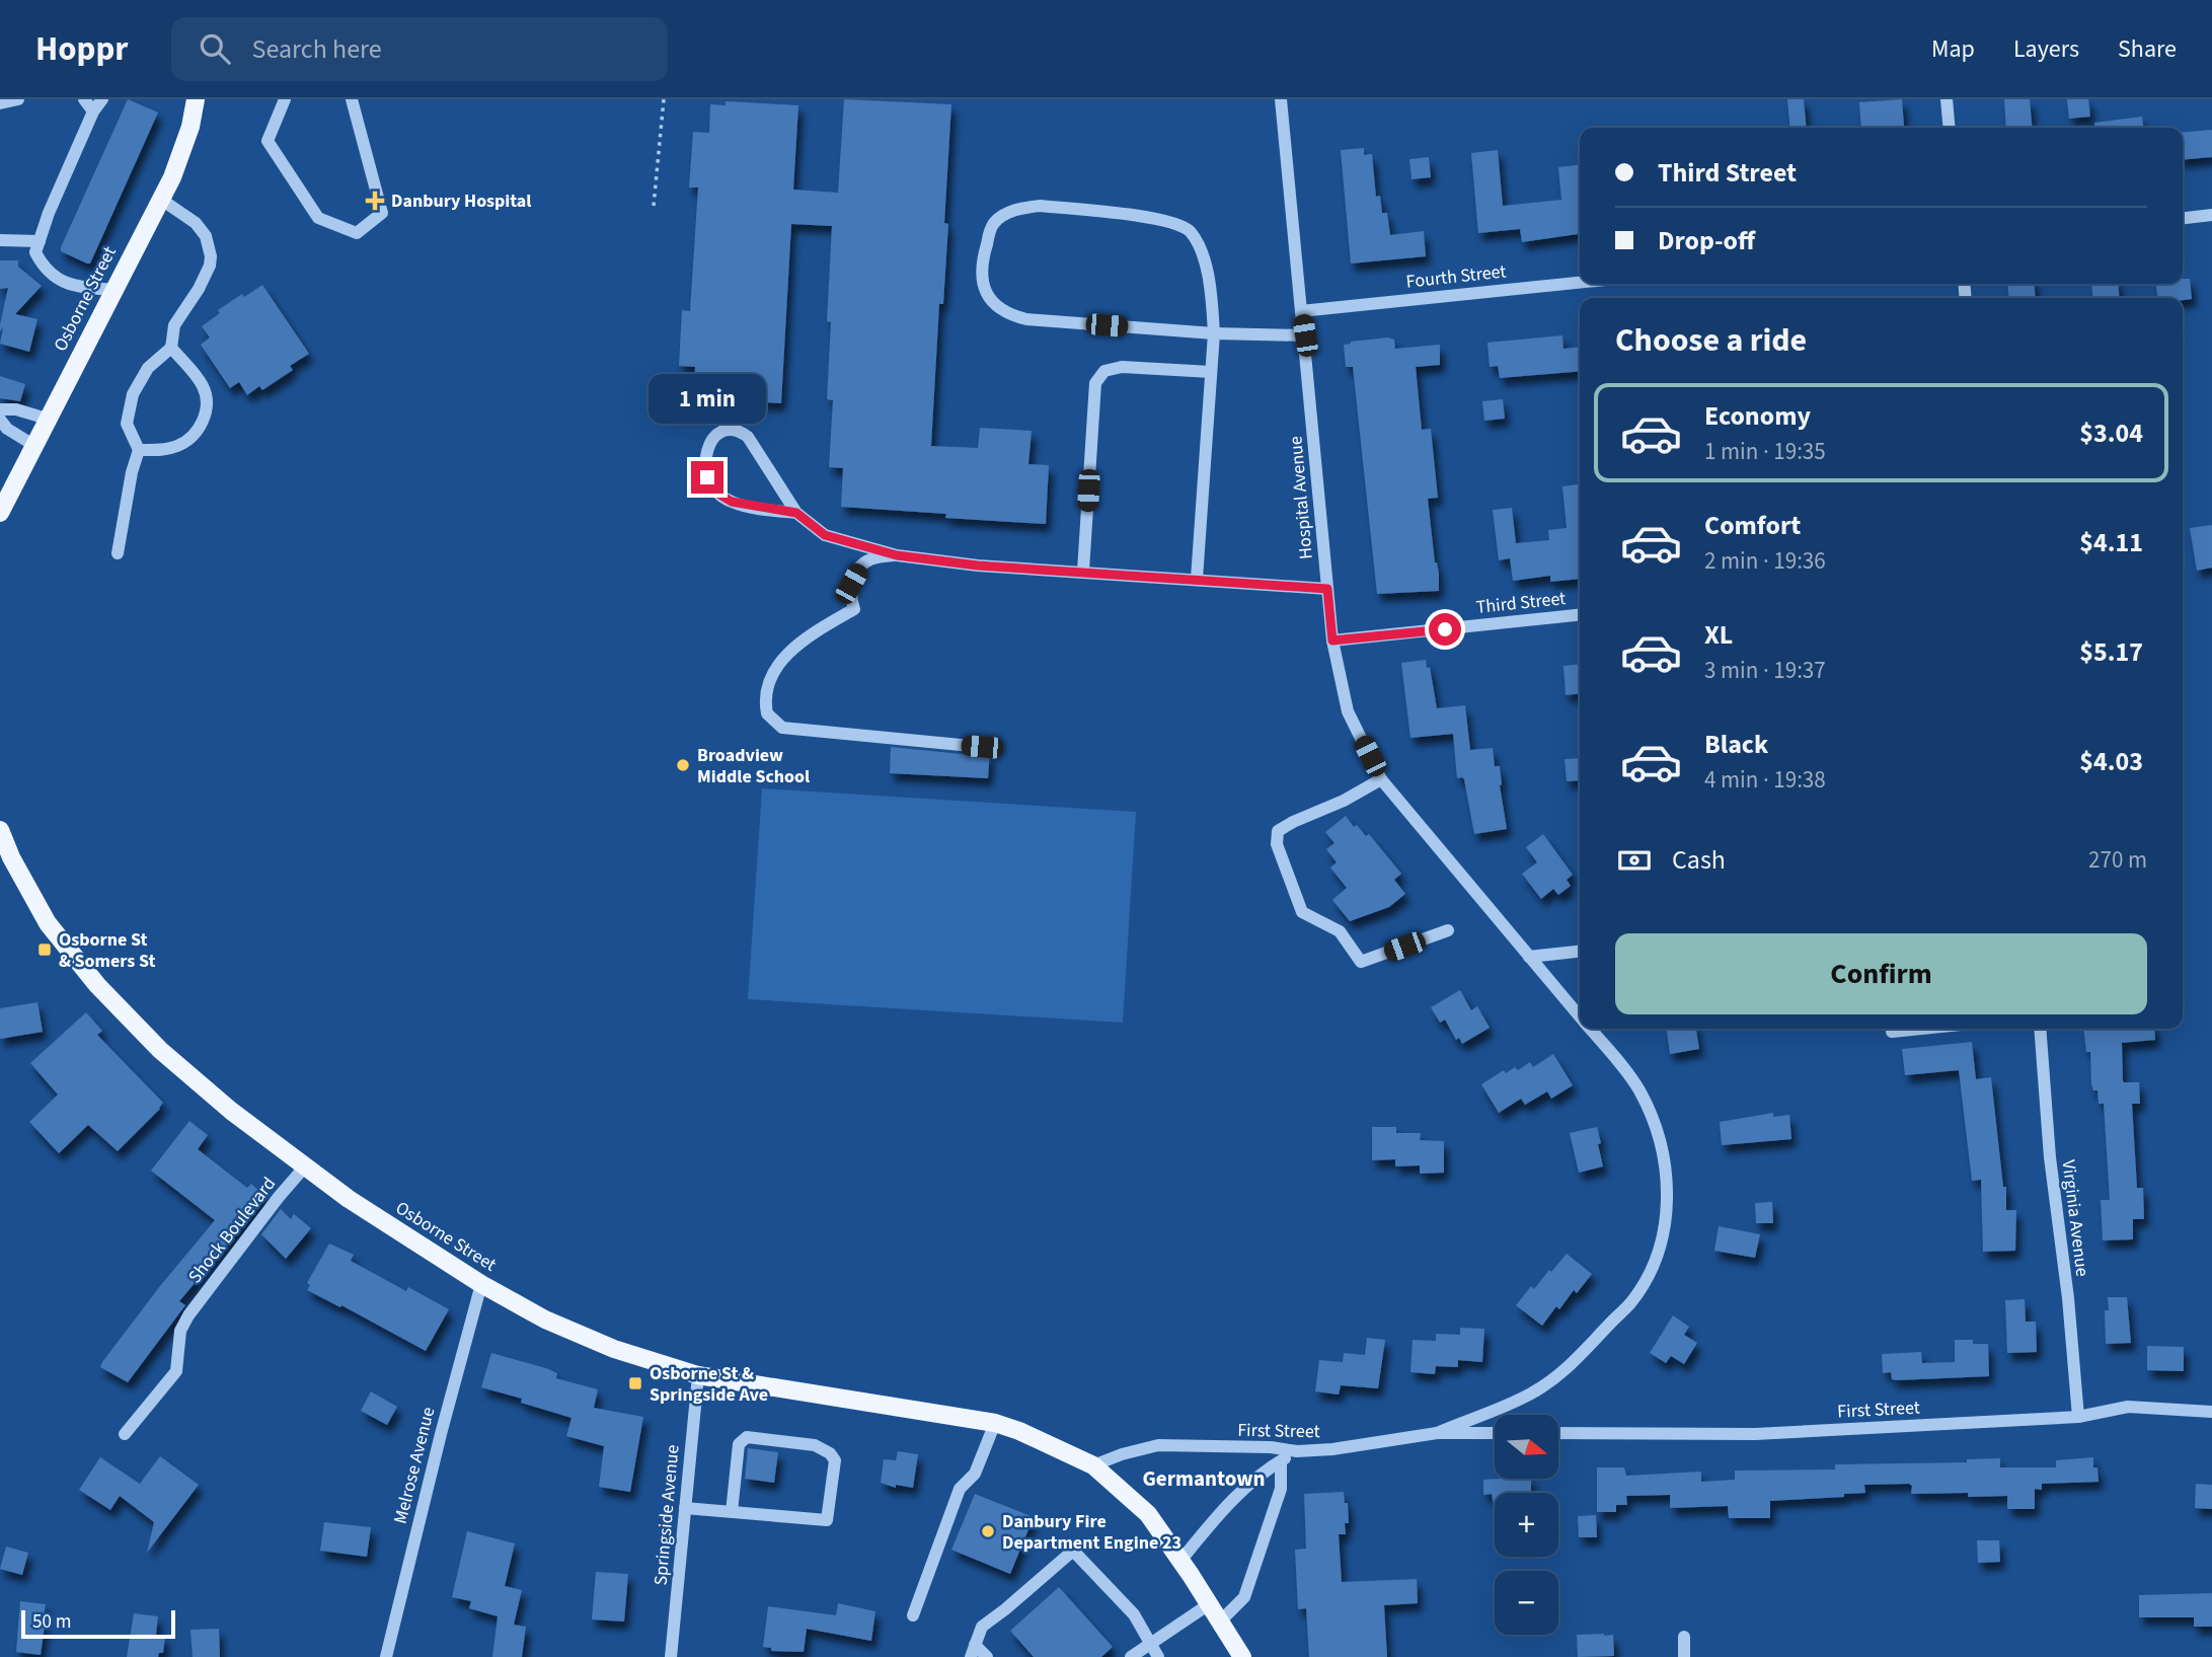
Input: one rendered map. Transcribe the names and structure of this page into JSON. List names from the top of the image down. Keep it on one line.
{"streets":{"main road":["Osborne Street"],"street":["Fourth Street","Hospital Avenue","Third Street","Virginia Avenue","Shock Boulevard","First Street","Melrose Avenue","Springside Avenue"]},"crossings":[["Fourth Street","Hospital Avenue"],["Osborne Street","Shock Boulevard"],["Osborne Street","First Street"],["Osborne Street","Melrose Avenue"],["Osborne Street","Springside Avenue"],["Hospital Avenue","Third Street"],["Hospital Avenue","First Street"],["Virginia Avenue","First Street"]],"districts":["Germantown"],"places":{"health":["Danbury Hospital"],"other":["Broadview Middle School","Danbury Fire Department Engine 23"],"transit":["Osborne St & Somers St","Osborne St & Springside Ave"]},"scale_bar":"50 m","north":"right","page":{"header":"Hoppr","search":"Search here","nav":["Map","Layers","Share"],"banner":["Third Street","Drop-off"],"heading":"Choose a ride","bubble":"1 min","list":[{"name":"Economy","note":"1 min · 19:35","value":"$3.04"},{"name":"Comfort","note":"2 min · 19:36","value":"$4.11"},{"name":"XL","note":"3 min · 19:37","value":"$5.17"},{"name":"Black","note":"4 min · 19:38","value":"$4.03"}],"pay":["Cash","270 m"],"buttons":"Confirm","map_buttons":["+","−"],"scale":"50 m"}}
